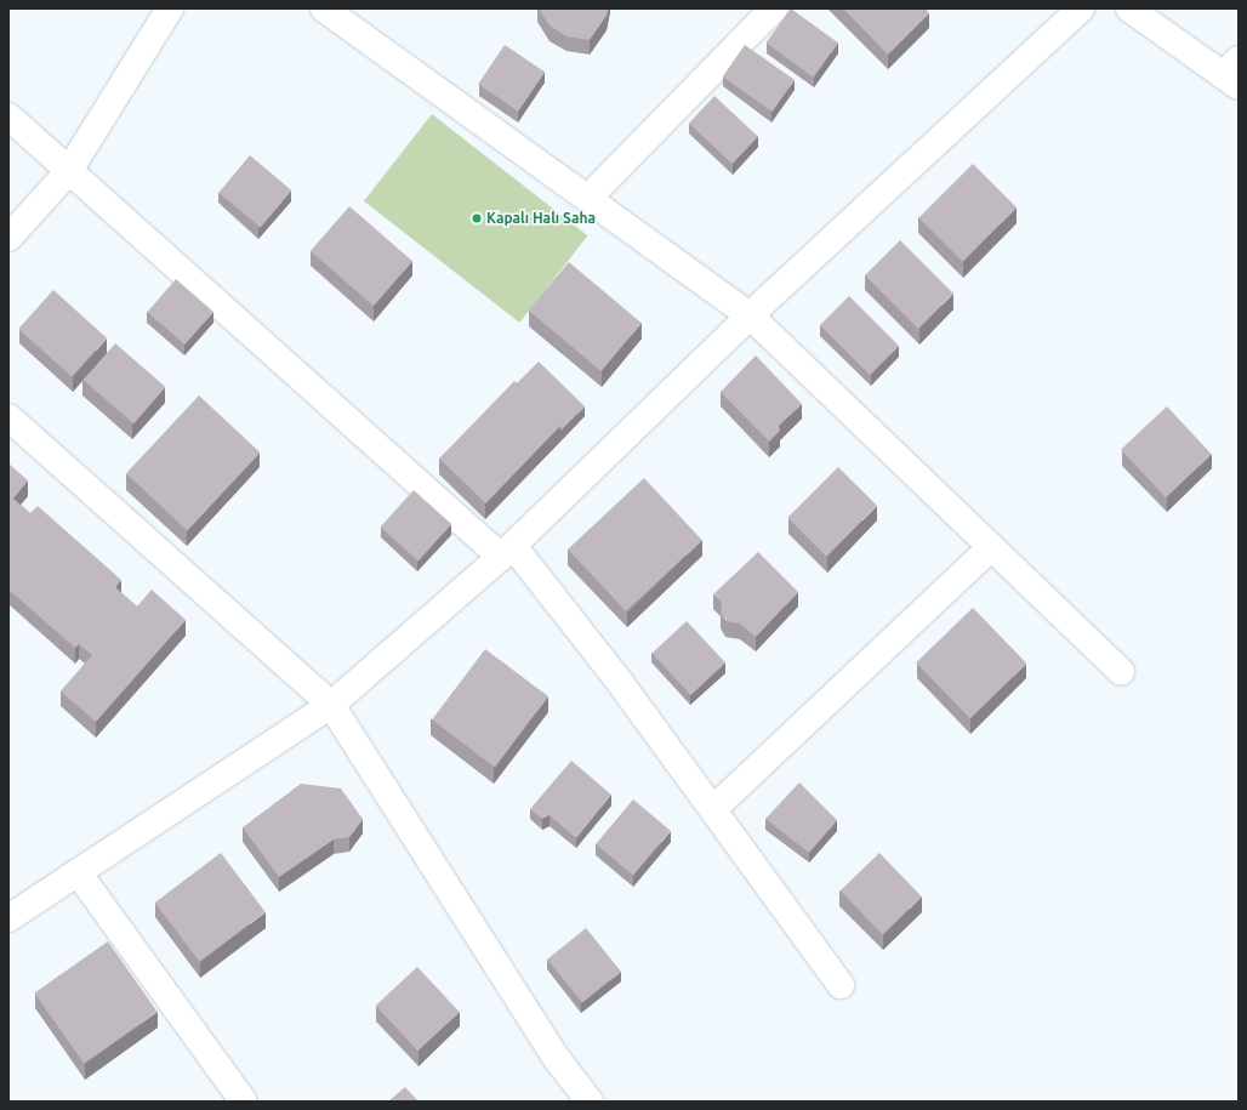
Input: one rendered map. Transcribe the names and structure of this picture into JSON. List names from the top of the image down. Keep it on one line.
{"places":["Kapalı Halı Saha"]}
